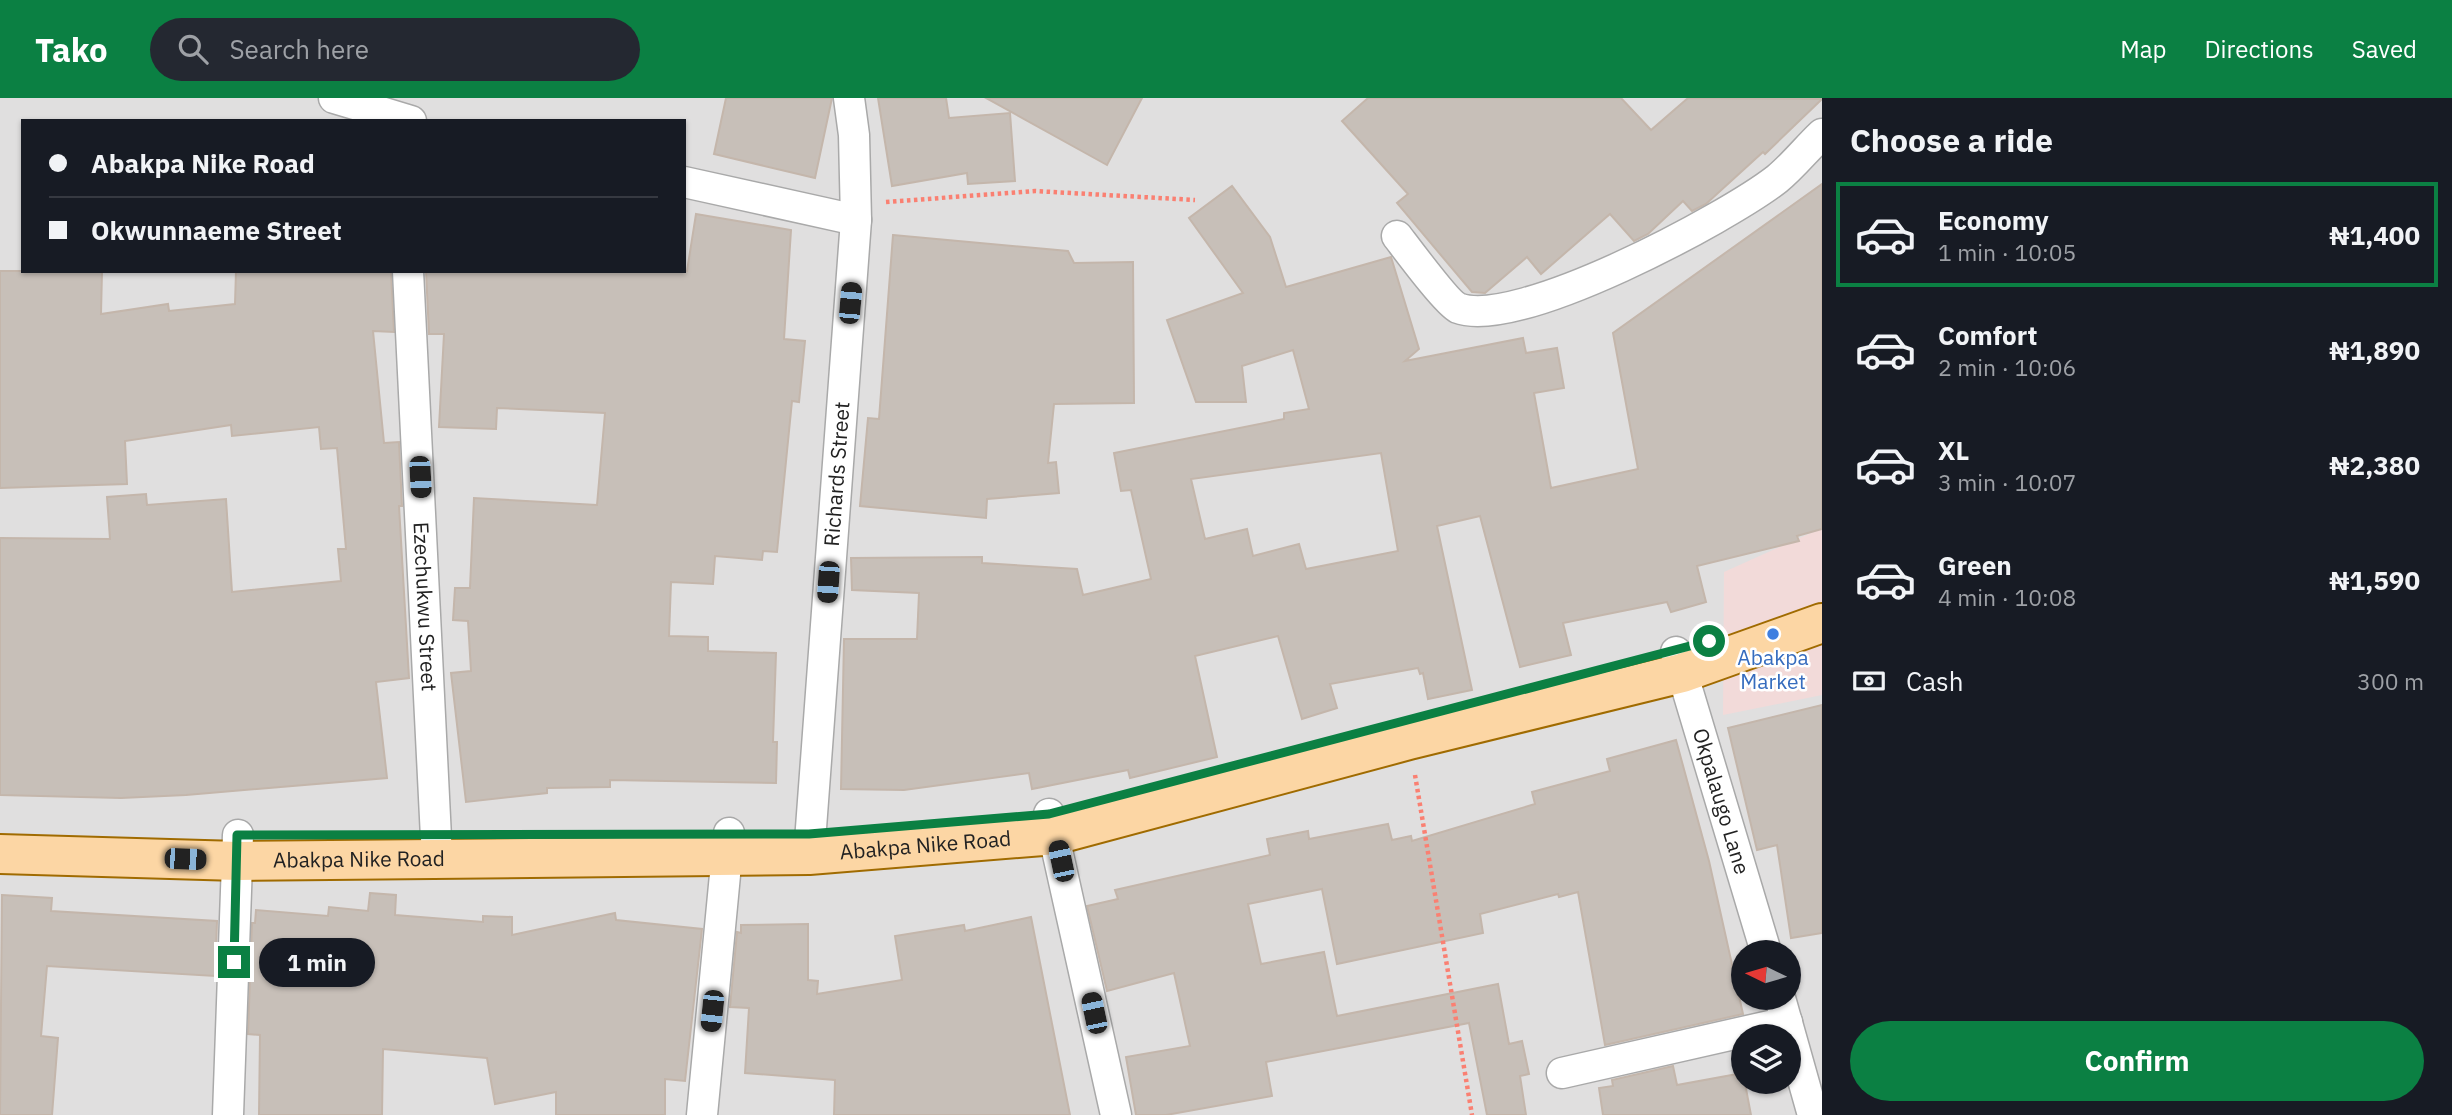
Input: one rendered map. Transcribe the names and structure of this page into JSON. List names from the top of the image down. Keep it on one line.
{"streets":{"main road":["Abakpa Nike Road"],"street":["Richards Street","Ezechukwu Street","Okpalaugo Lane"]},"crossings":[["Richards Street","Abakpa Nike Road"],["Ezechukwu Street","Abakpa Nike Road"],["Okpalaugo Lane","Abakpa Nike Road"]],"places":["Abakpa Market"],"north":"left","page":{"header":"Tako","search":"Search here","nav":["Map","Directions","Saved"],"heading":"Choose a ride","banner":["Abakpa Nike Road","Okwunnaeme Street"],"list":[{"name":"Economy","note":"1 min · 10:05","value":"₦1,400"},{"name":"Comfort","note":"2 min · 10:06","value":"₦1,890"},{"name":"XL","note":"3 min · 10:07","value":"₦2,380"},{"name":"Green","note":"4 min · 10:08","value":"₦1,590"}],"pay":["Cash","300 m"],"bubble":"1 min","buttons":"Confirm"}}
